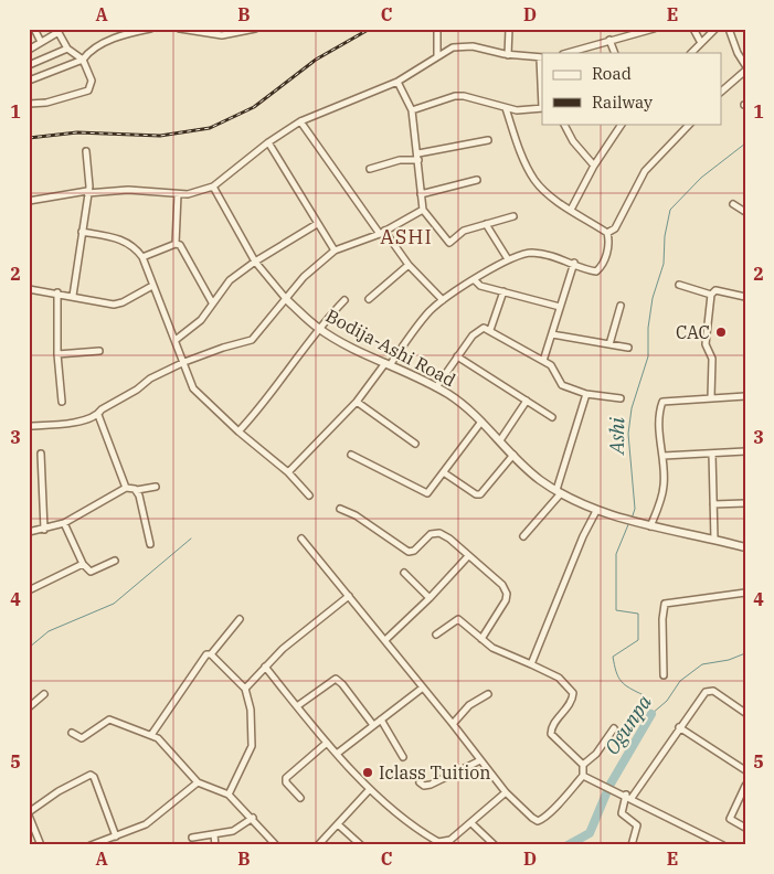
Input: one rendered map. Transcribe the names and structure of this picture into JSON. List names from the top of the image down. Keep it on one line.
{"streets":{"street":["Bodija-Ashi Road"]},"districts":["ASHI"],"water":["Ashi","Ogunpa"],"places":["CAC","Iclass Tuition"],"legend":["Road","Railway"],"grid":{"columns":["A","B","C","D","E"],"rows":["1","2","3","4","5"]}}
